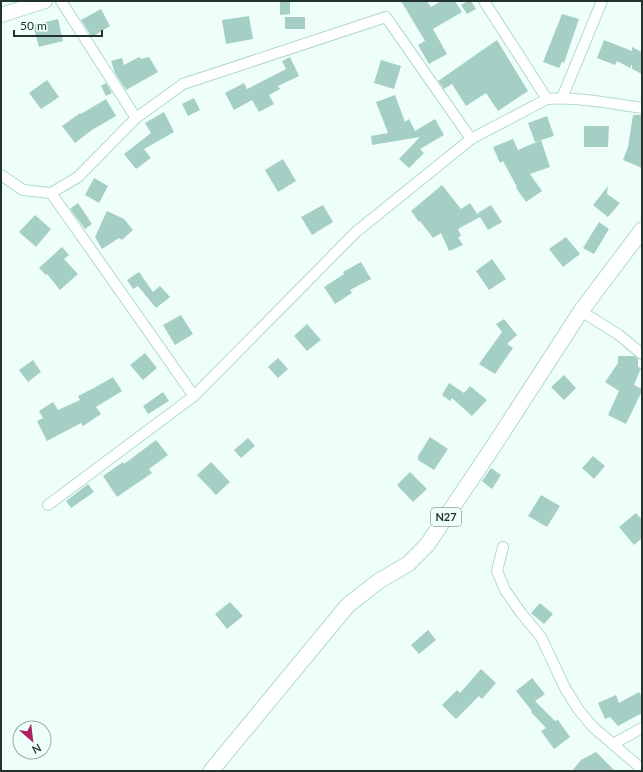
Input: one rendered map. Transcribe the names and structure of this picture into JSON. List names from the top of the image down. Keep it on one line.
{"streets":{"main road":["N27"]},"scale_bar":"50 m","north":"bottom right"}
